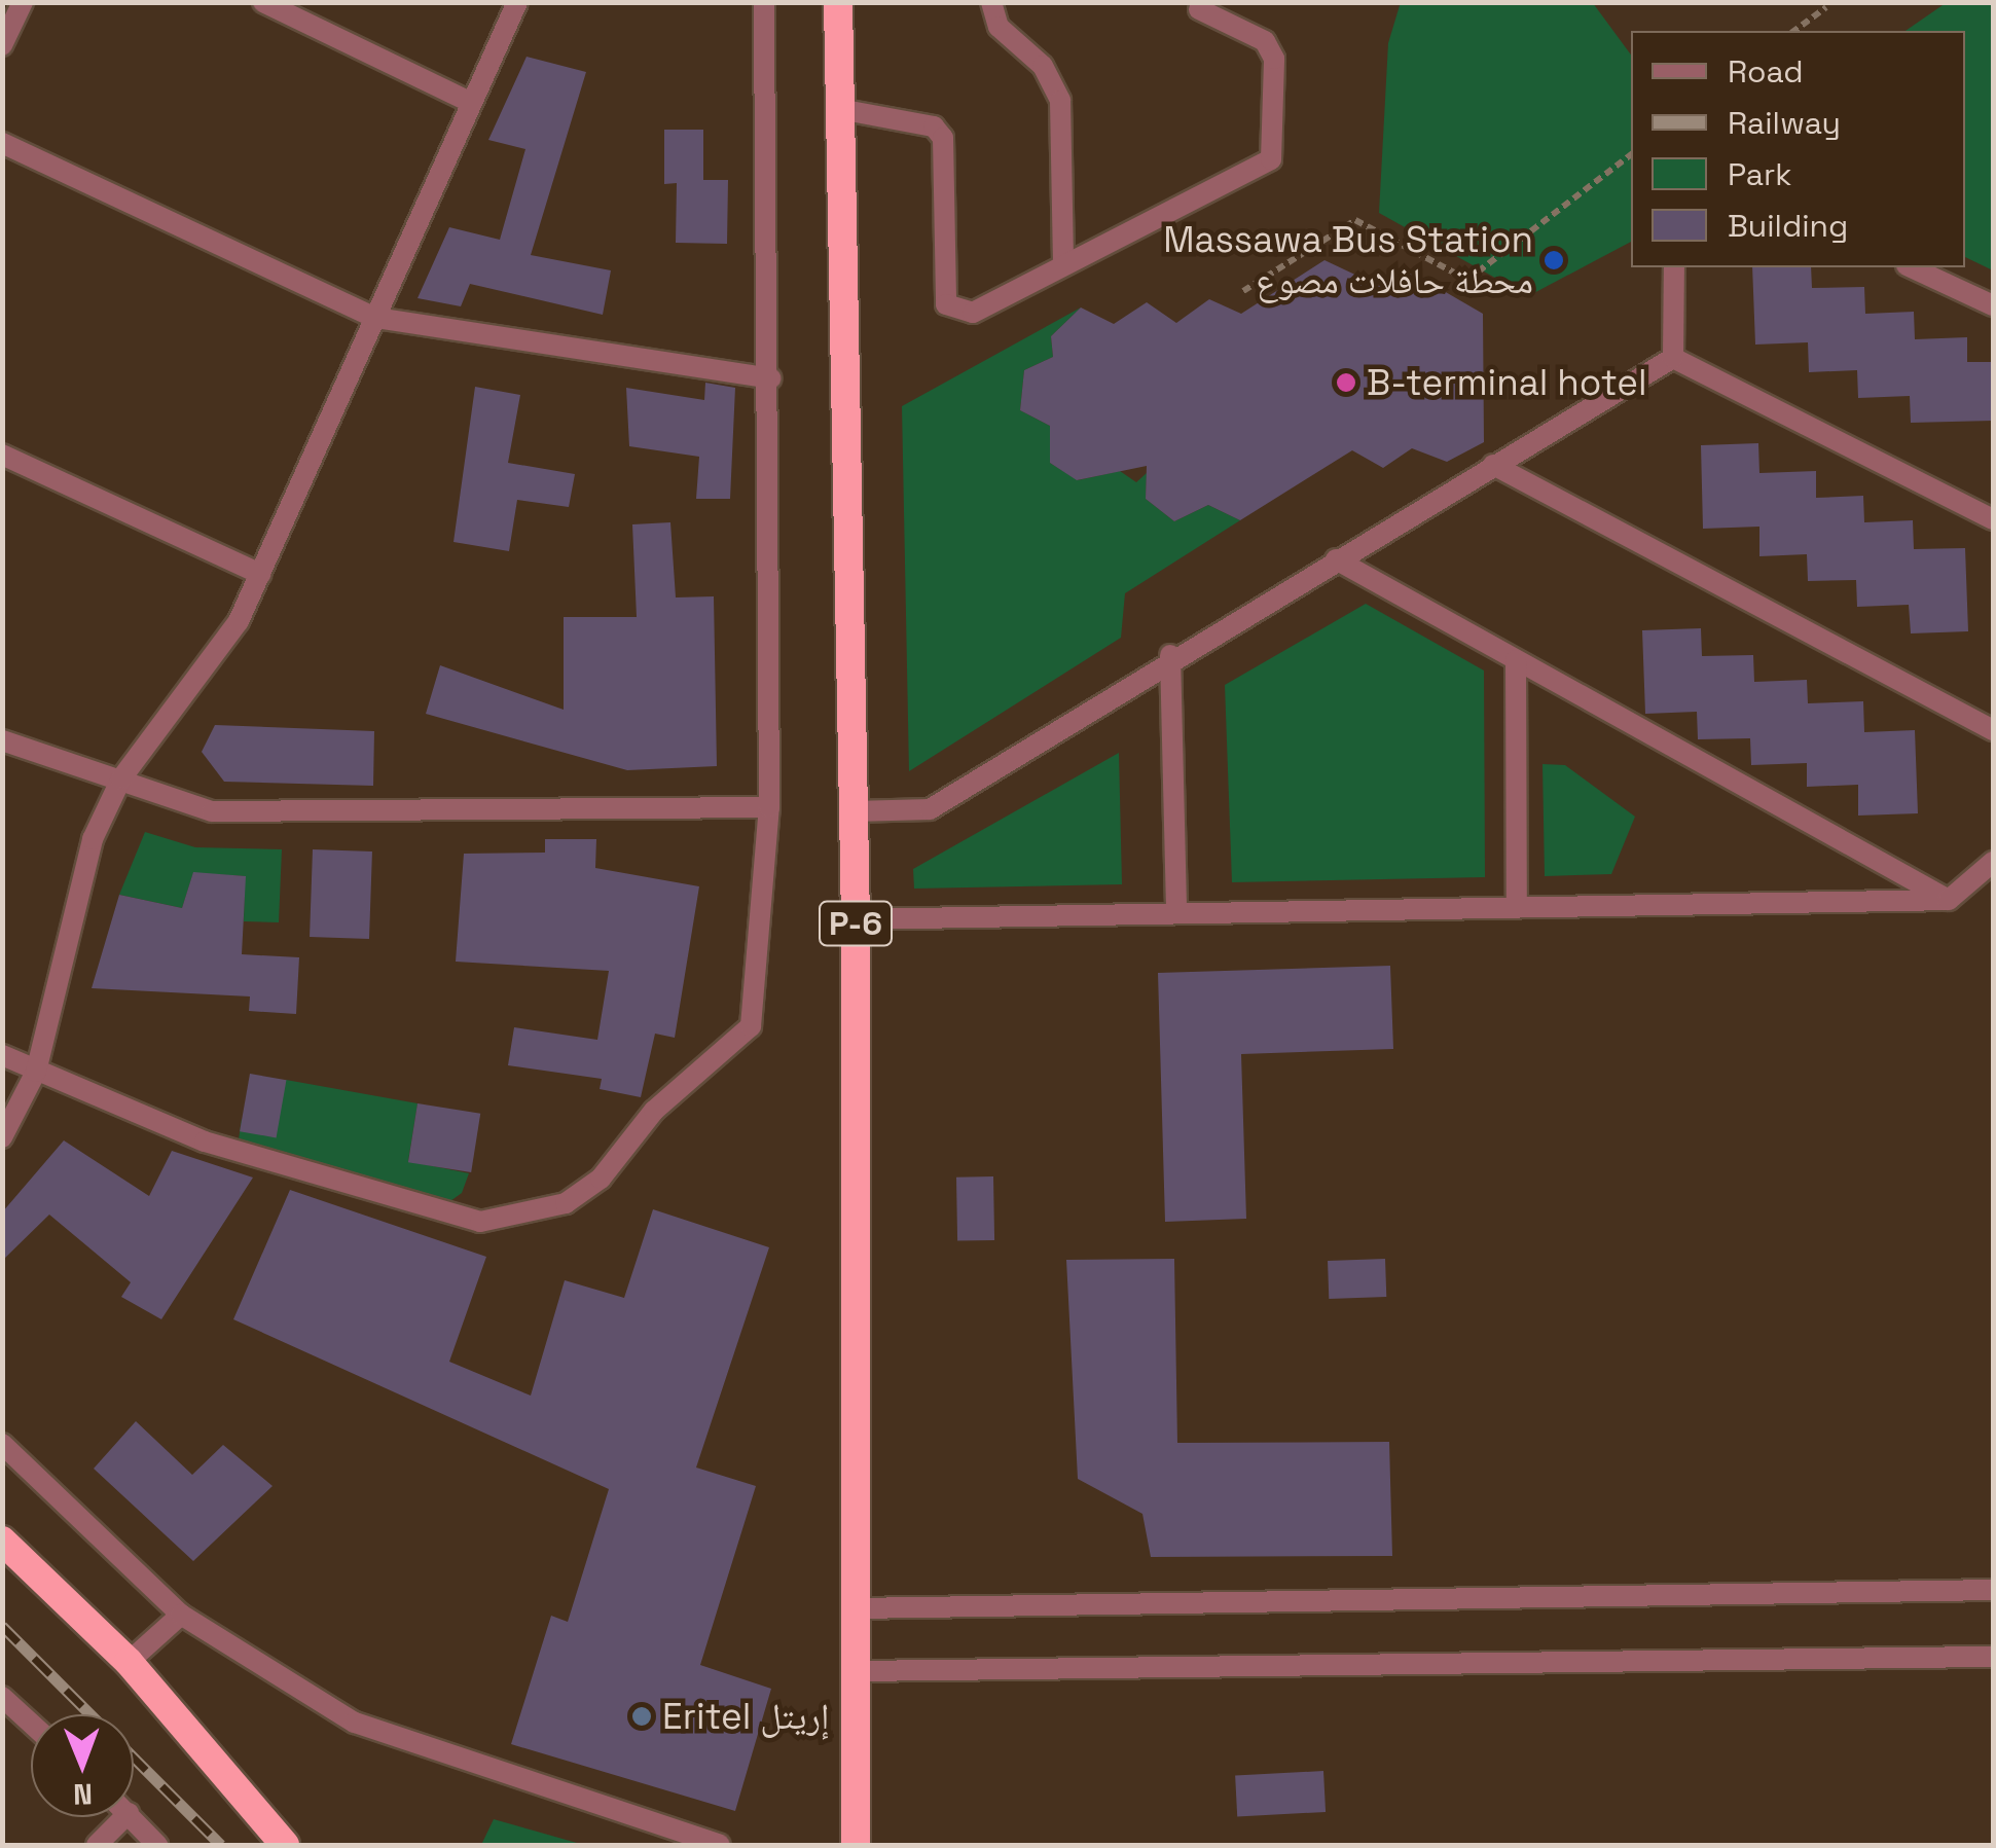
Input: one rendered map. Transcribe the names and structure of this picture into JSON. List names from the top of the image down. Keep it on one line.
{"streets":{"highway":["P-6"]},"places":["Massawa Bus Station محطة حافلات مصوع","B-terminal hotel","Eritel إريتل"],"legend":["Road","Railway","Park","Building"],"north":"bottom"}
